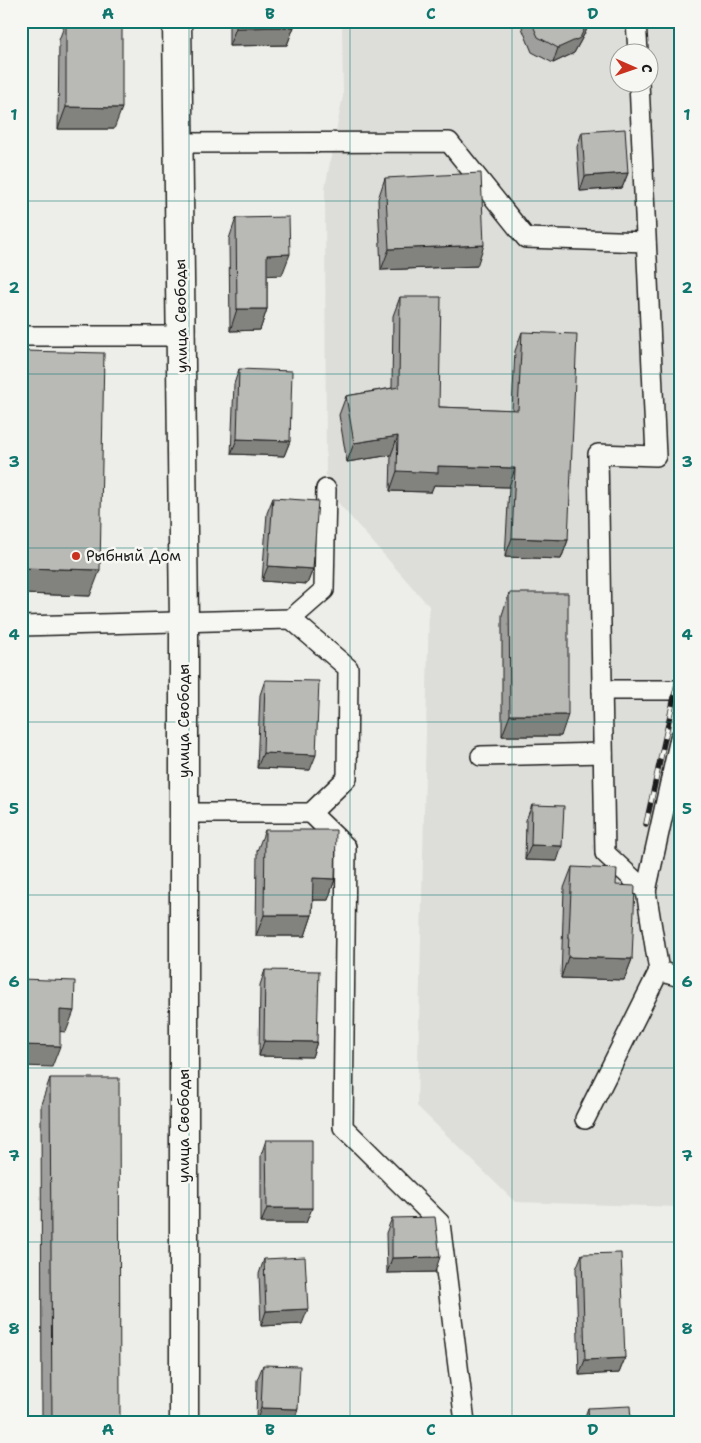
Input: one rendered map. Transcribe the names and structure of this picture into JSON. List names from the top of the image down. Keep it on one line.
{"streets":{"street":["улица Свободы"]},"places":["Рыбный Дом"],"north":"right","grid":{"columns":["A","B","C","D"],"rows":["1","2","3","4","5","6","7","8"]}}
